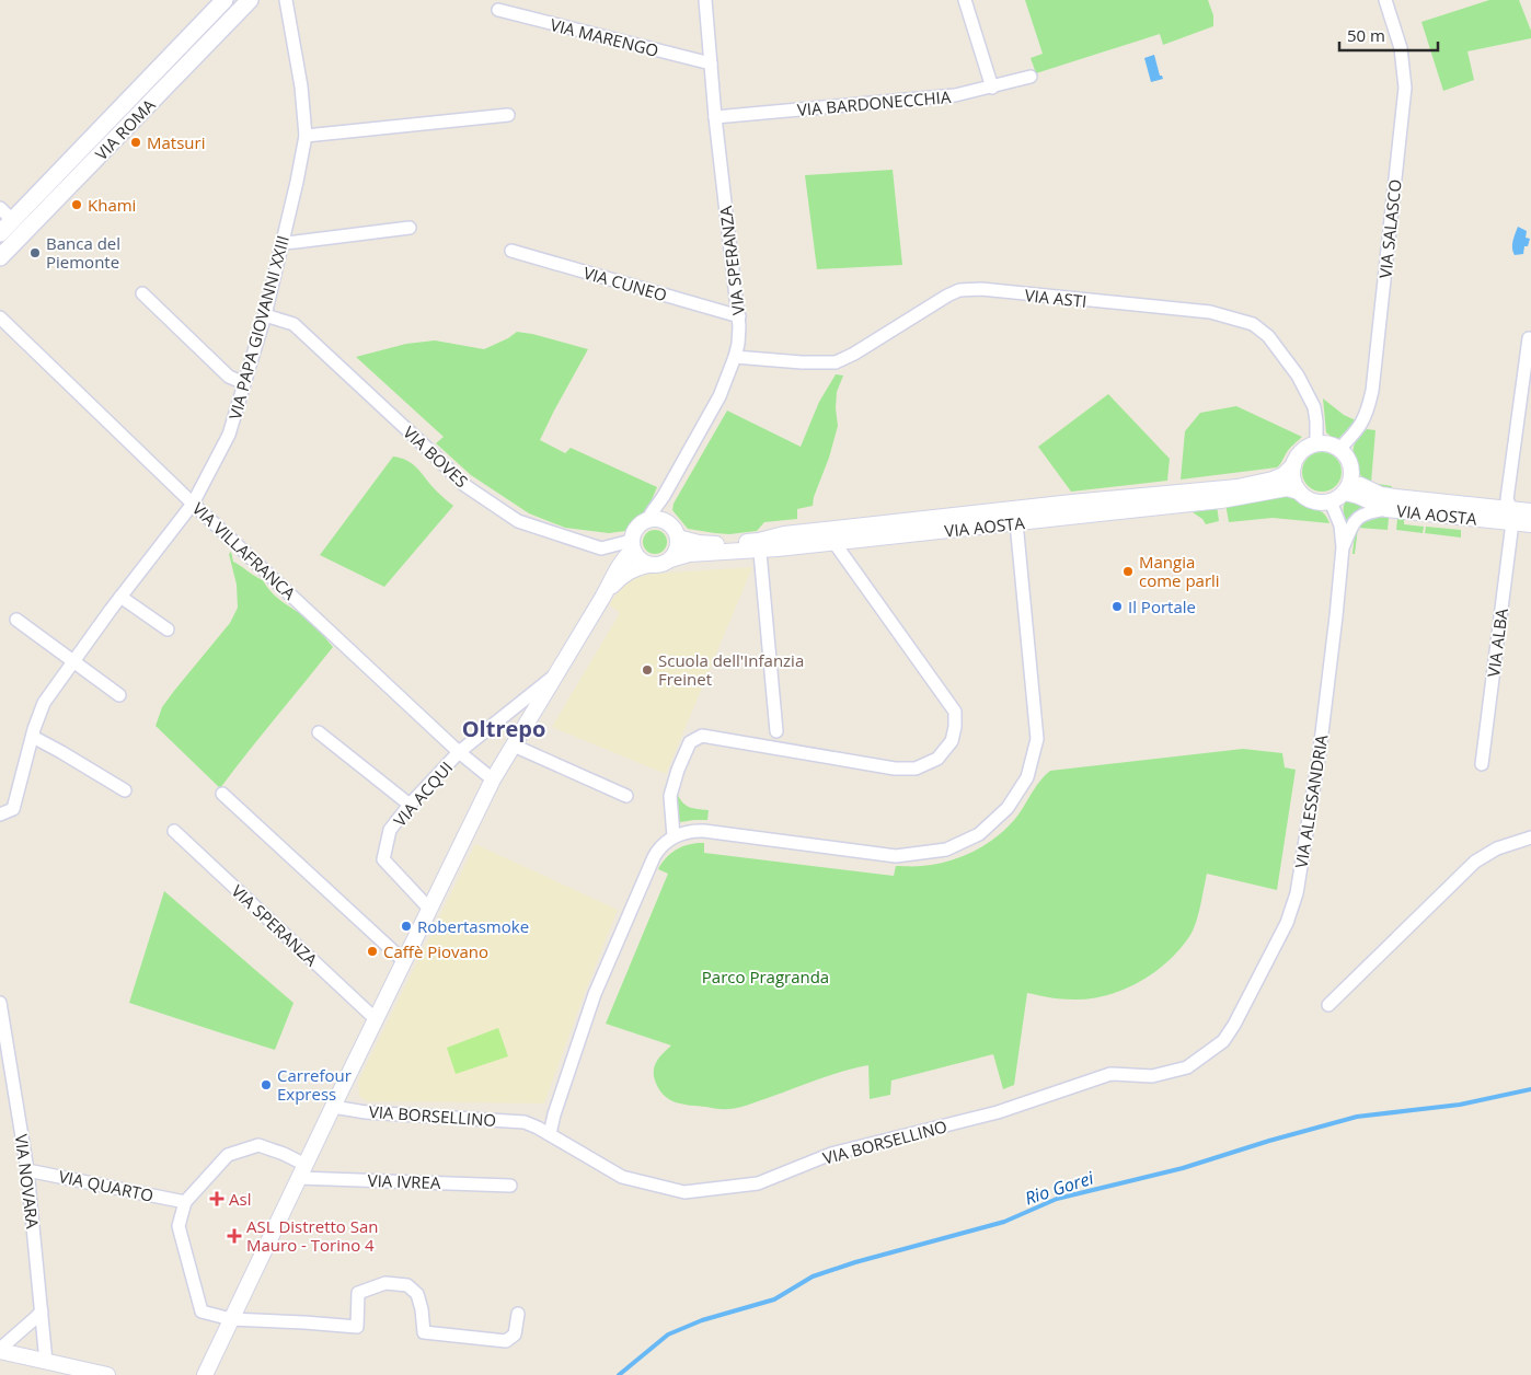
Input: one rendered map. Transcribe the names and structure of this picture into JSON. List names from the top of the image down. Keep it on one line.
{"streets":{"main road":["VIA ROMA"],"street":["VIA MARENGO","VIA BARDONECCHIA","VIA SALASCO","VIA SPERANZA","VIA CUNEO","VIA ASTI","VIA PAPA GIOVANNI XXIII","VIA BOVES","VIA AOSTA","VIA VILLAFRANCA","VIA ALBA","VIA ACQUI","VIA ALESSANDRIA","VIA BORSELLINO","VIA NOVARA","VIA IVREA","VIA QUARTO"]},"crossings":[["VIA MARENGO","VIA SPERANZA"],["VIA BARDONECCHIA","VIA SPERANZA"],["VIA SALASCO","VIA ASTI"],["VIA SALASCO","VIA AOSTA"],["VIA SALASCO","VIA ALESSANDRIA"],["VIA SPERANZA","VIA CUNEO"],["VIA SPERANZA","VIA ASTI"],["VIA SPERANZA","VIA BOVES"],["VIA SPERANZA","VIA AOSTA"],["VIA ASTI","VIA AOSTA"],["VIA ASTI","VIA ALESSANDRIA"],["VIA PAPA GIOVANNI XXIII","VIA BOVES"],["VIA PAPA GIOVANNI XXIII","VIA VILLAFRANCA"],["VIA BOVES","VIA AOSTA"],["VIA AOSTA","VIA ALBA"],["VIA AOSTA","VIA ALESSANDRIA"],["VIA VILLAFRANCA","VIA ACQUI"],["VIA ALESSANDRIA","VIA BORSELLINO"],["VIA NOVARA","VIA QUARTO"]],"districts":["Oltrepo"],"water":["Rio Gorei"],"parks":["Parco Pragranda"],"places":{"other":["Matsuri","Khami","Banca del Piemonte","Mangia come parli","Il Portale","Scuola dell'Infanzia Freinet","Robertasmoke","Caffè Piovano","Carrefour Express"],"health":["Asl","ASL Distretto San Mauro - Torino 4"]},"scale_bar":"50 m"}
